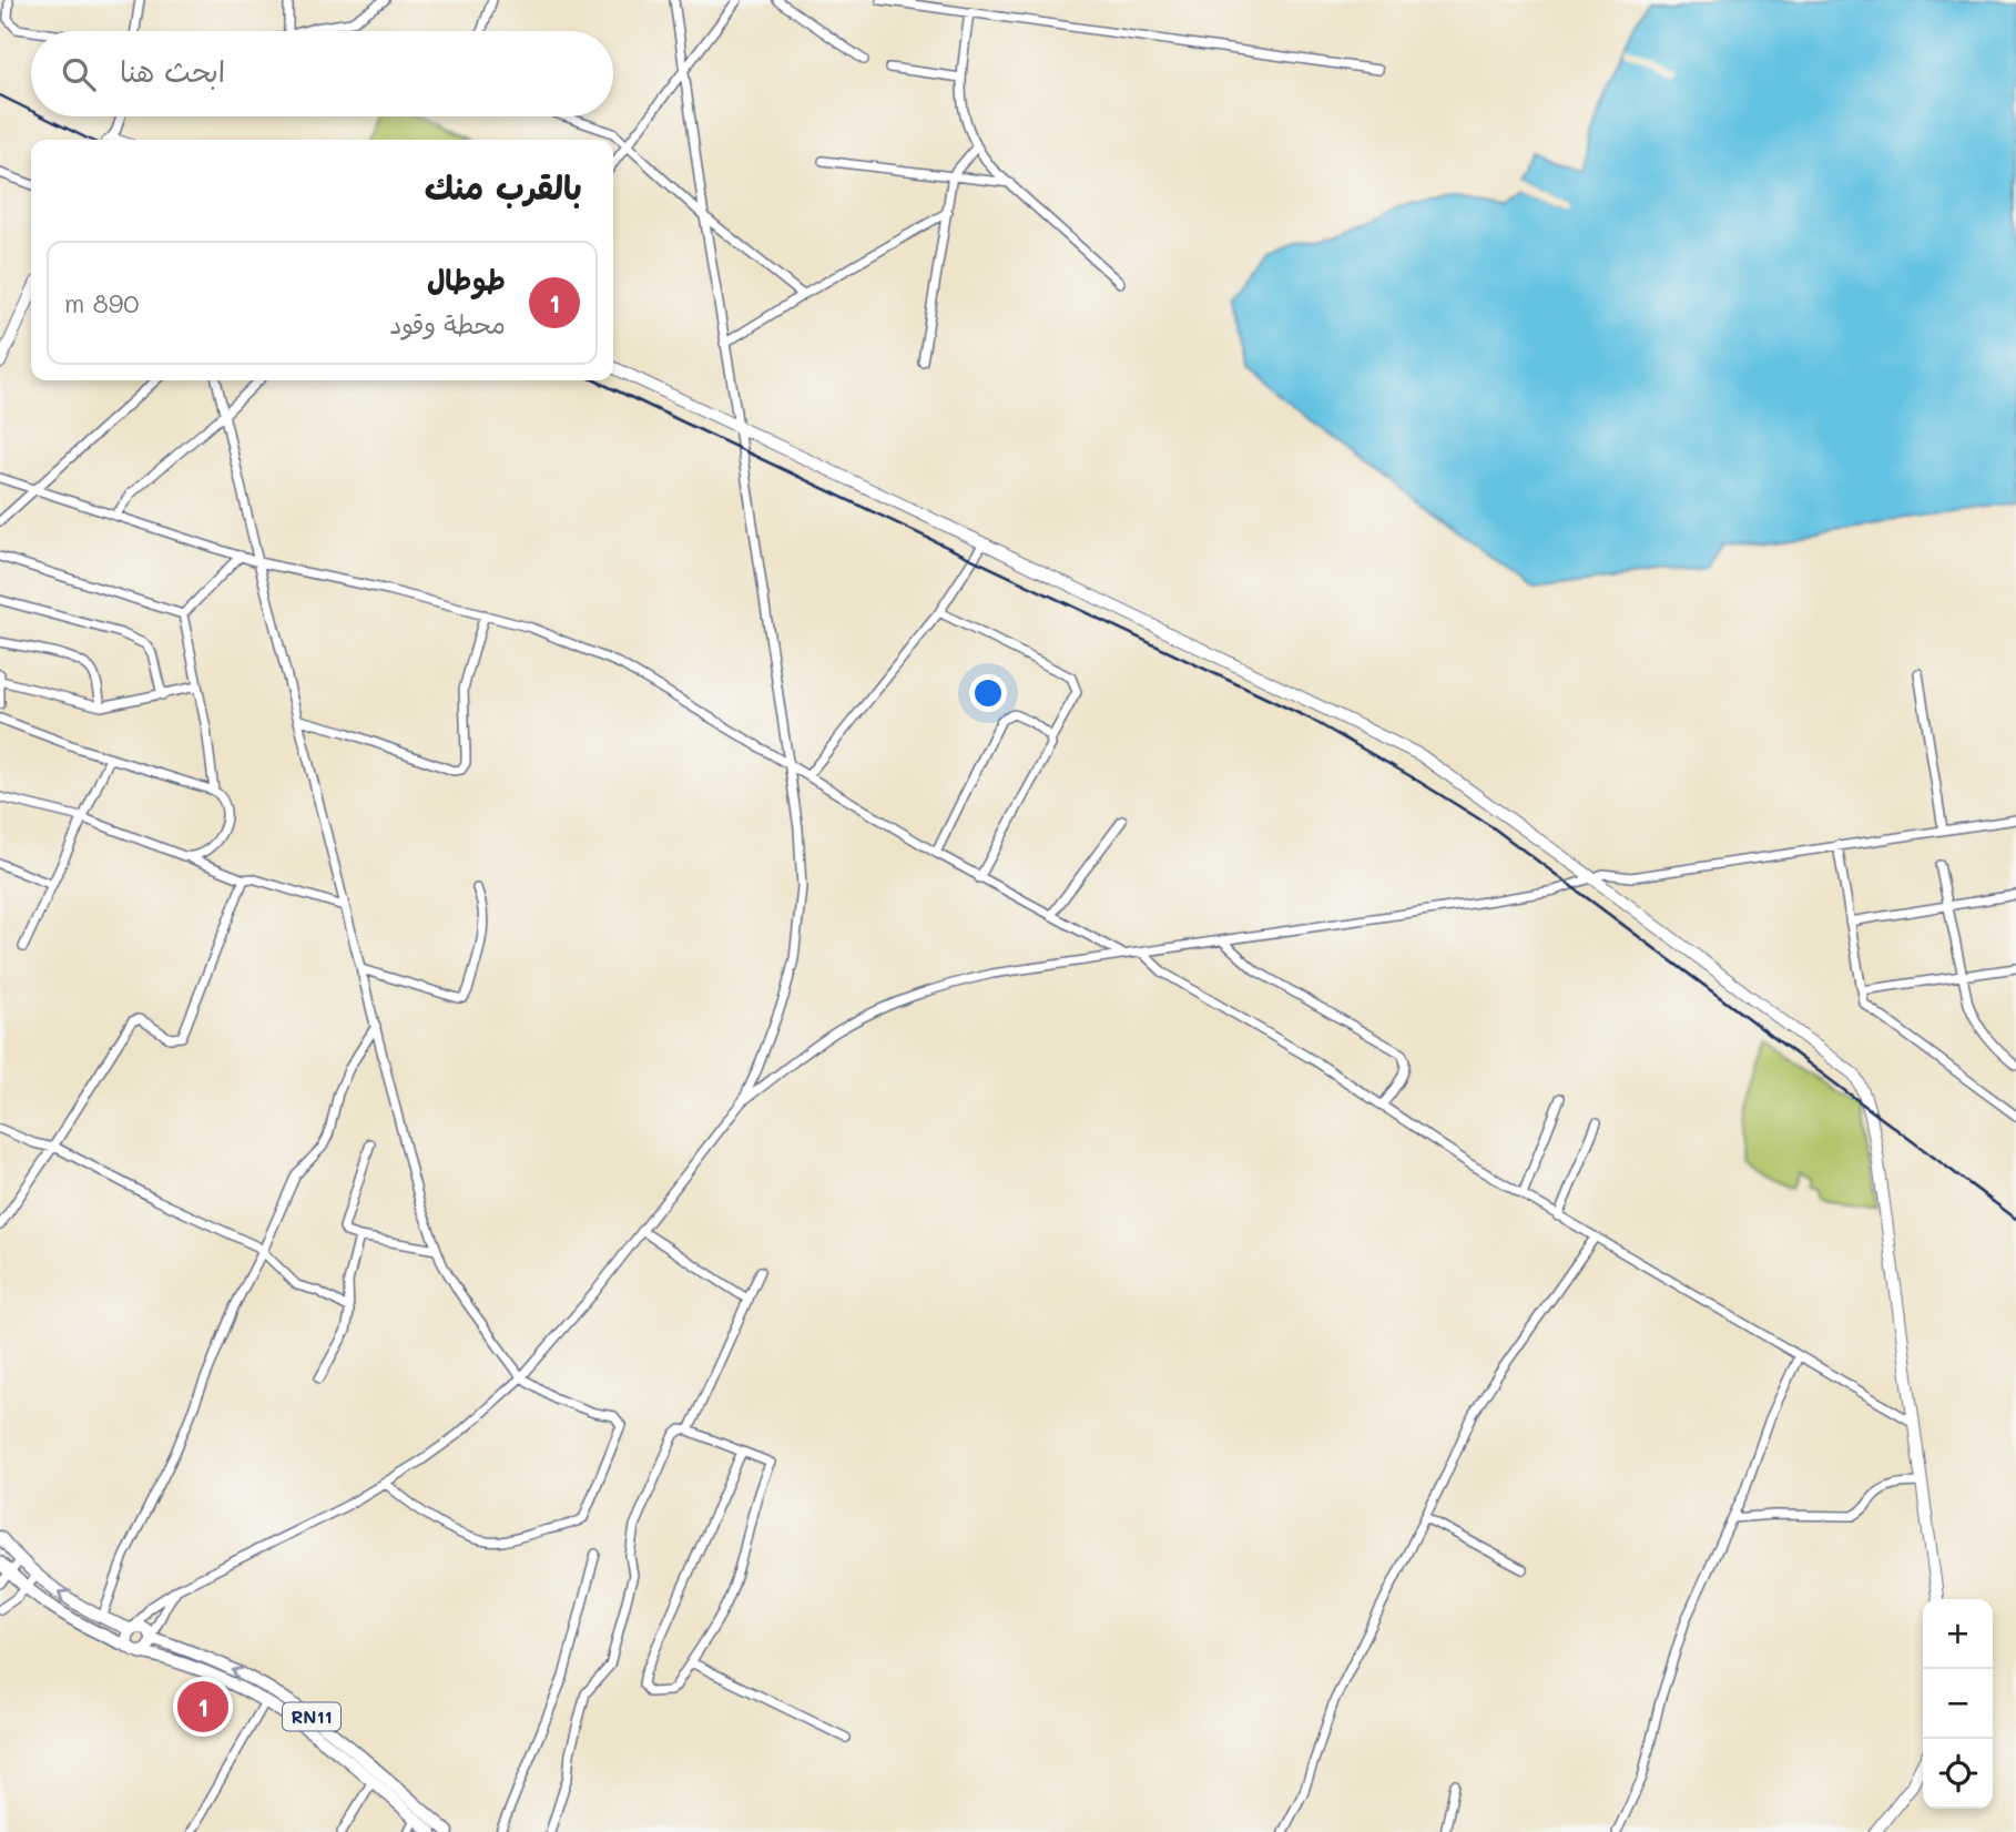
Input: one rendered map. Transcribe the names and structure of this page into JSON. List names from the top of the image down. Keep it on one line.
{"streets":{"main road":["RN11"]},"page":{"search":"ابحث هنا","heading":"بالقرب منك","list":[{"mark":"1","name":"طوطال","note":"محطة وقود","value":"890 m"}],"map_buttons":["+","−"],"pins":"1"}}
